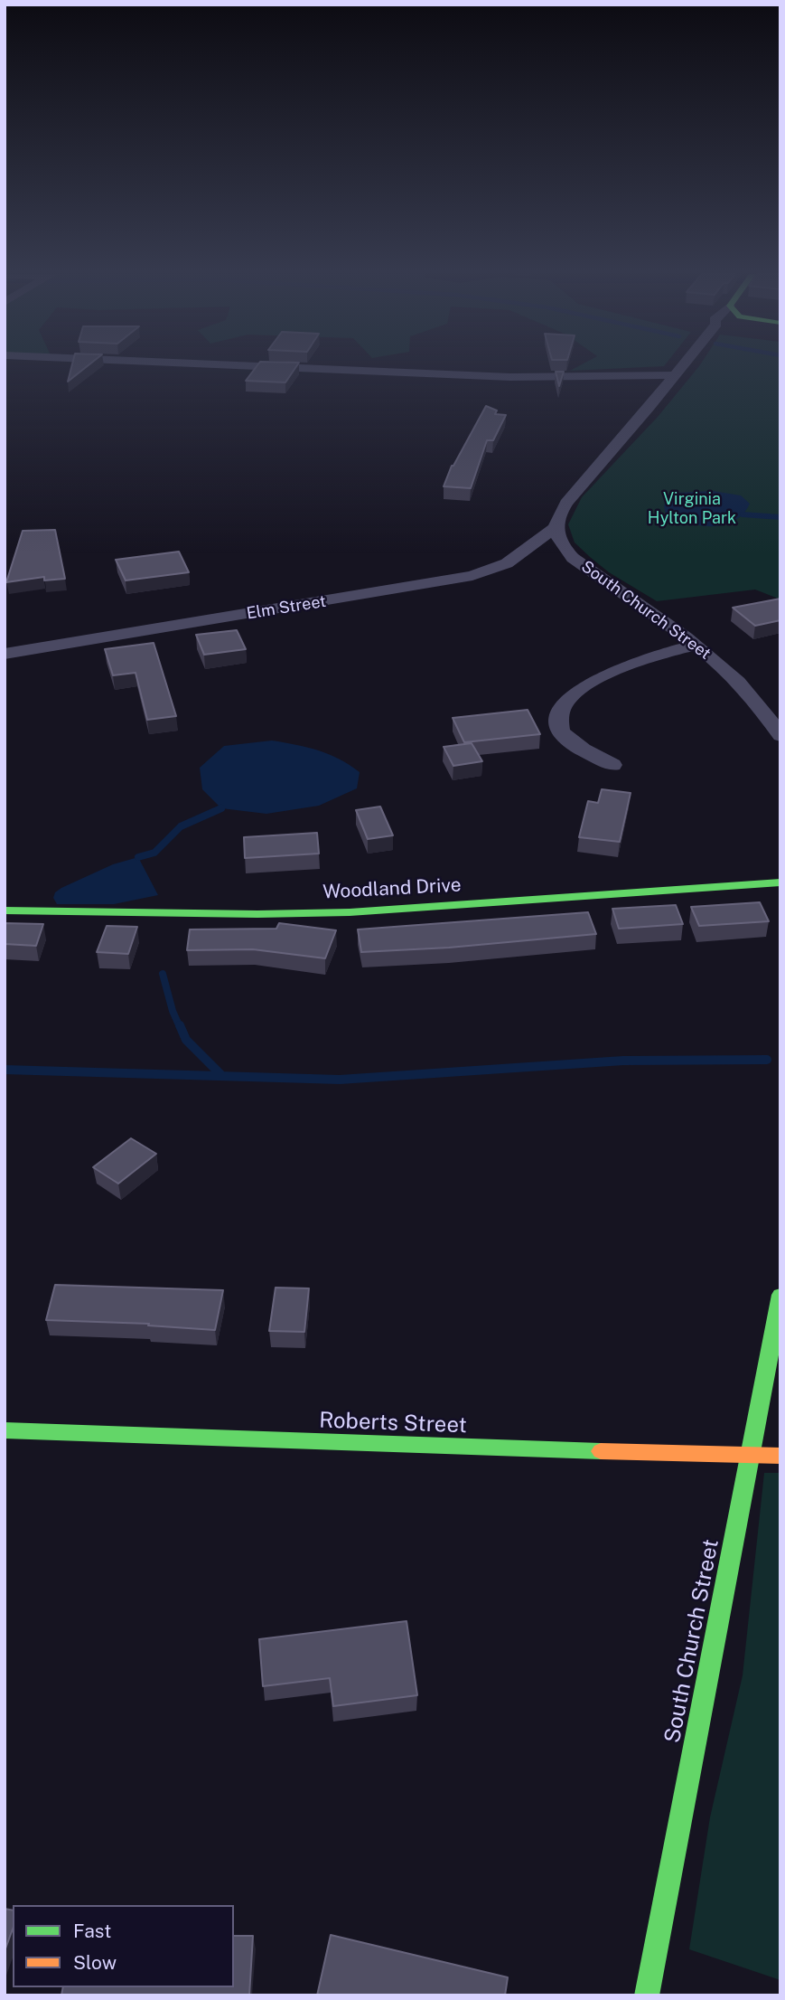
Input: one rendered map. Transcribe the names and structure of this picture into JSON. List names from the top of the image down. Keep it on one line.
{"streets":{"street":["Elm Street","South Church Street","Woodland Drive","Roberts Street"]},"crossings":[["Elm Street","South Church Street"],["South Church Street","Roberts Street"]],"parks":["Virginia Hylton Park"],"legend":["Fast","Slow"]}
